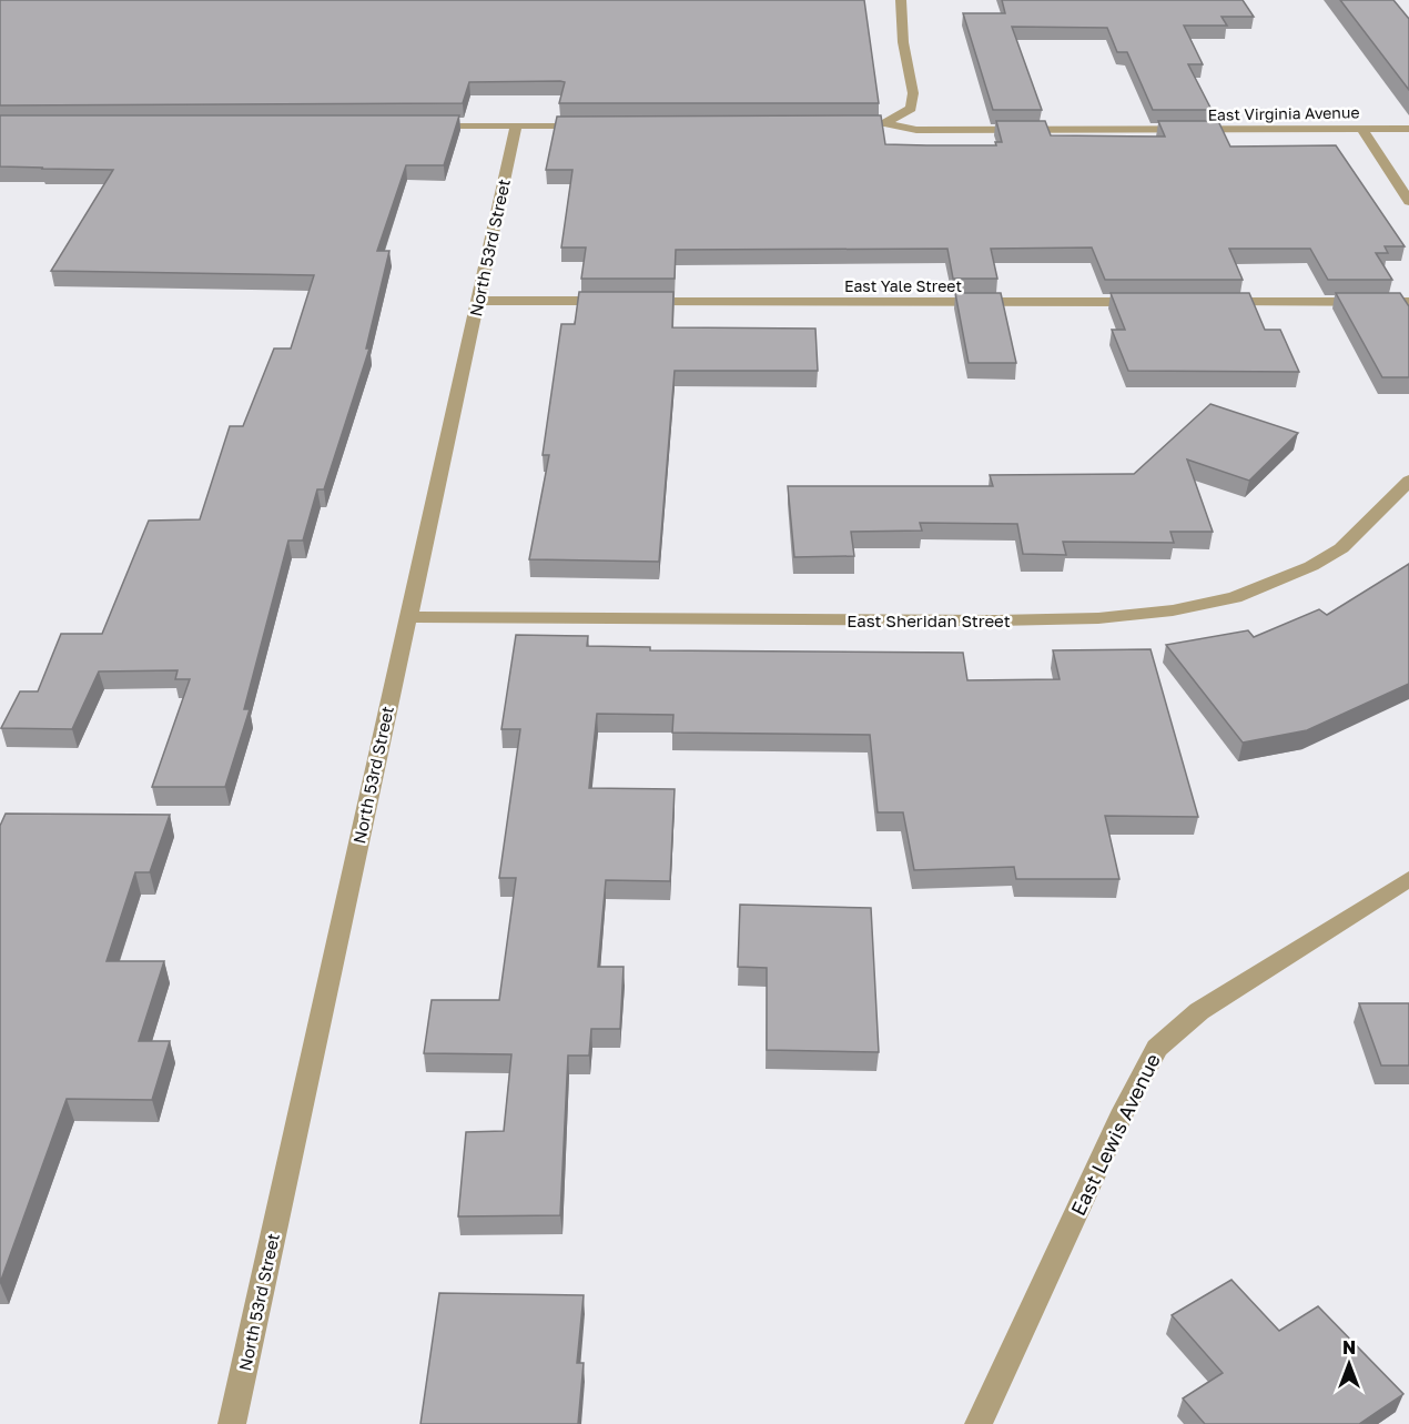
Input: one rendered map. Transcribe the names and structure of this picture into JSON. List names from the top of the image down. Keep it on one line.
{"streets":{"street":["East Virginia Avenue","North 53rd Street","East Yale Street","East Sheridan Street","East Lewis Avenue"]},"crossings":[["North 53rd Street","East Yale Street"],["North 53rd Street","East Sheridan Street"]],"north":"top"}
